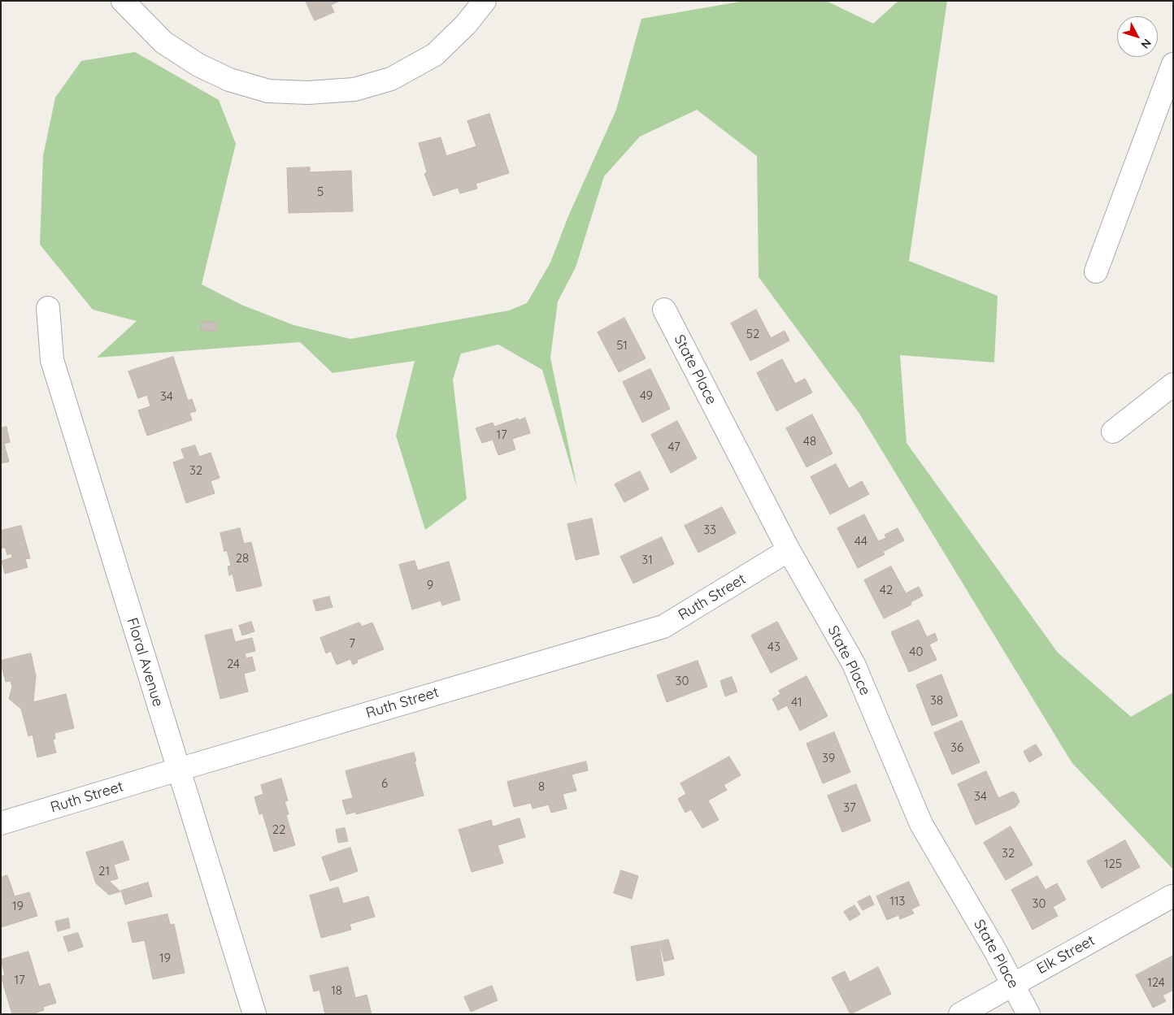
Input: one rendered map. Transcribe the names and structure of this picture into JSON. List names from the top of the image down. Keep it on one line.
{"streets":{"street":["State Place","Ruth Street","Floral Avenue","Elk Street"]},"crossings":[["State Place","Ruth Street"],["State Place","Elk Street"],["Ruth Street","Floral Avenue"]],"house_numbers":["5","52","51","49","34","17","48","47","32","33","44","28","31","9","42","7","43","40","24","30","38","41","36","39","6","8","34","37","22","32","125","21","113","30","19","19","17","124","18"],"north":"bottom right"}
